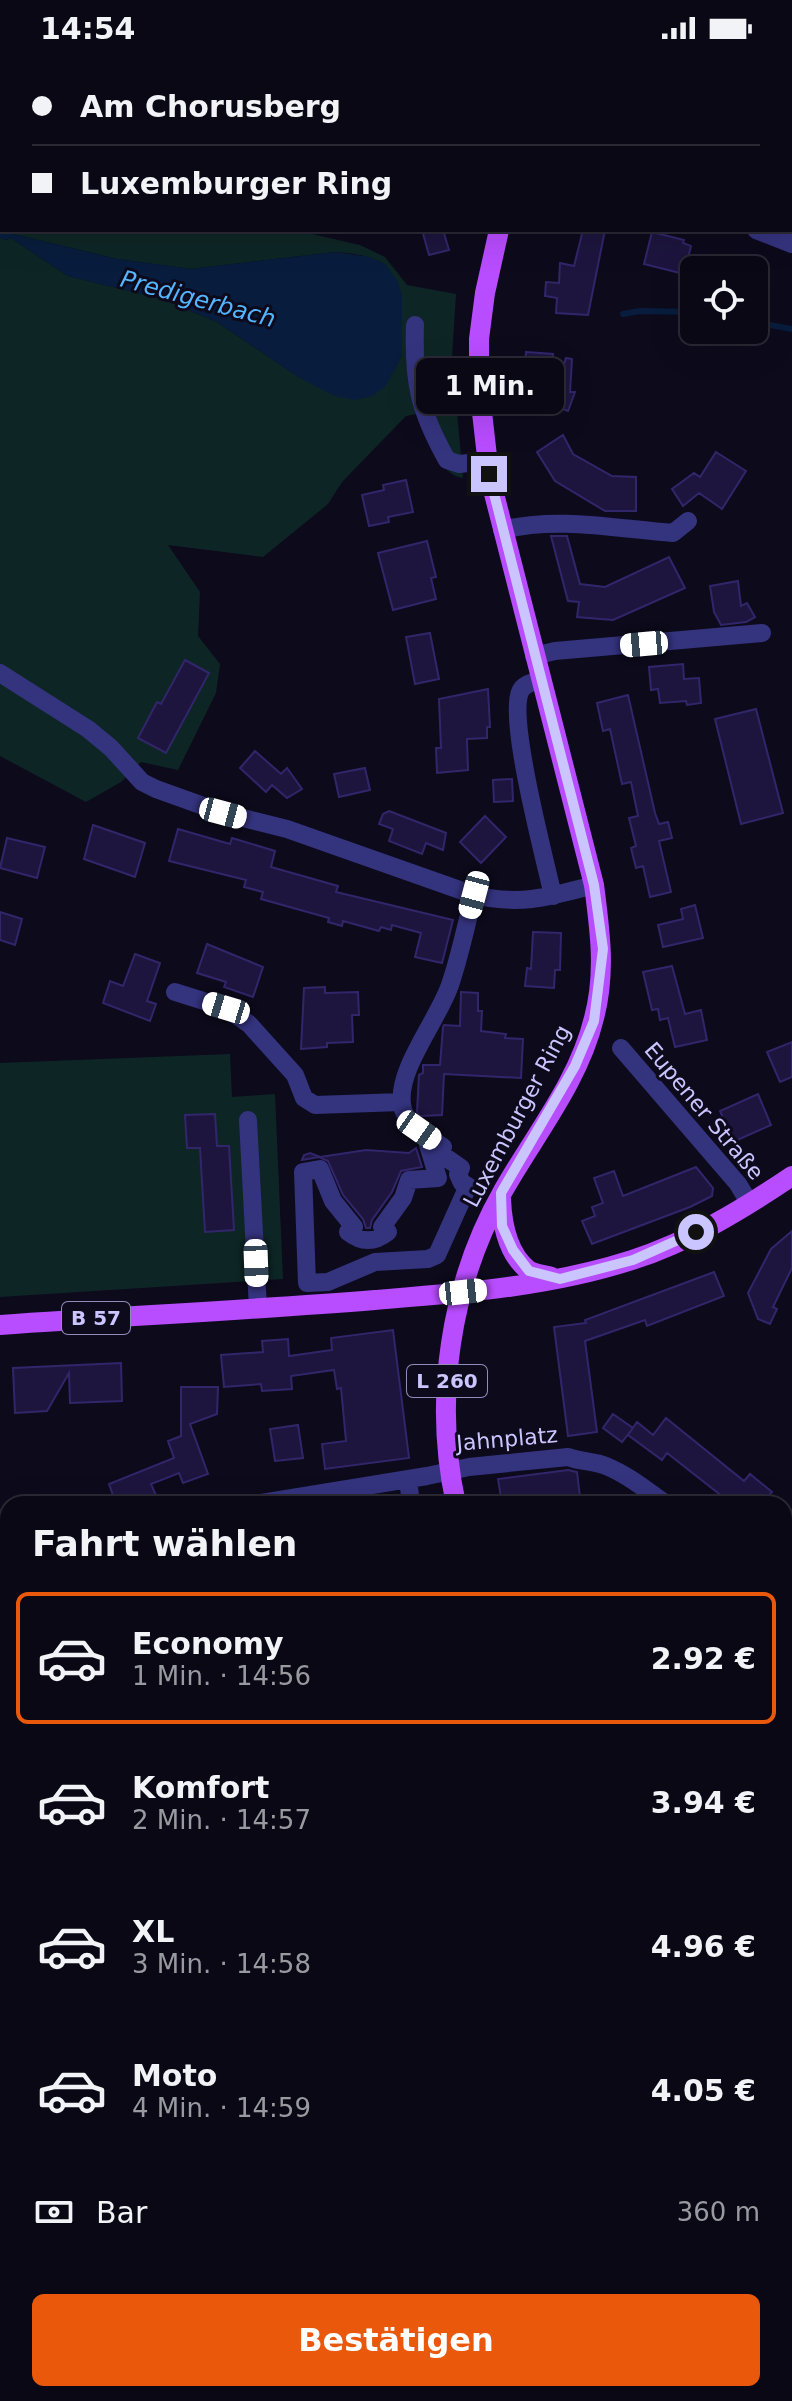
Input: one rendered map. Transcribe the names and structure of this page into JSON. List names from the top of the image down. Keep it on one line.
{"streets":{"main road":["Eupener Straße","Luxemburger Ring","B 57","L 260","Jahnplatz"]},"crossings":[["Eupener Straße","Luxemburger Ring"],["Eupener Straße","Jahnplatz"],["Luxemburger Ring","Jahnplatz"],["L 260","Jahnplatz"]],"water":["Predigerbach"],"page":{"status":"14:54","banner":["Am Chorusberg","Luxemburger Ring"],"bubble":"1 Min.","heading":"Fahrt wählen","list":[{"name":"Economy","note":"1 Min. · 14:56","value":"2.92 €"},{"name":"Komfort","note":"2 Min. · 14:57","value":"3.94 €"},{"name":"XL","note":"3 Min. · 14:58","value":"4.96 €"},{"name":"Moto","note":"4 Min. · 14:59","value":"4.05 €"}],"pay":["Bar","360 m"],"buttons":"Bestätigen"}}
